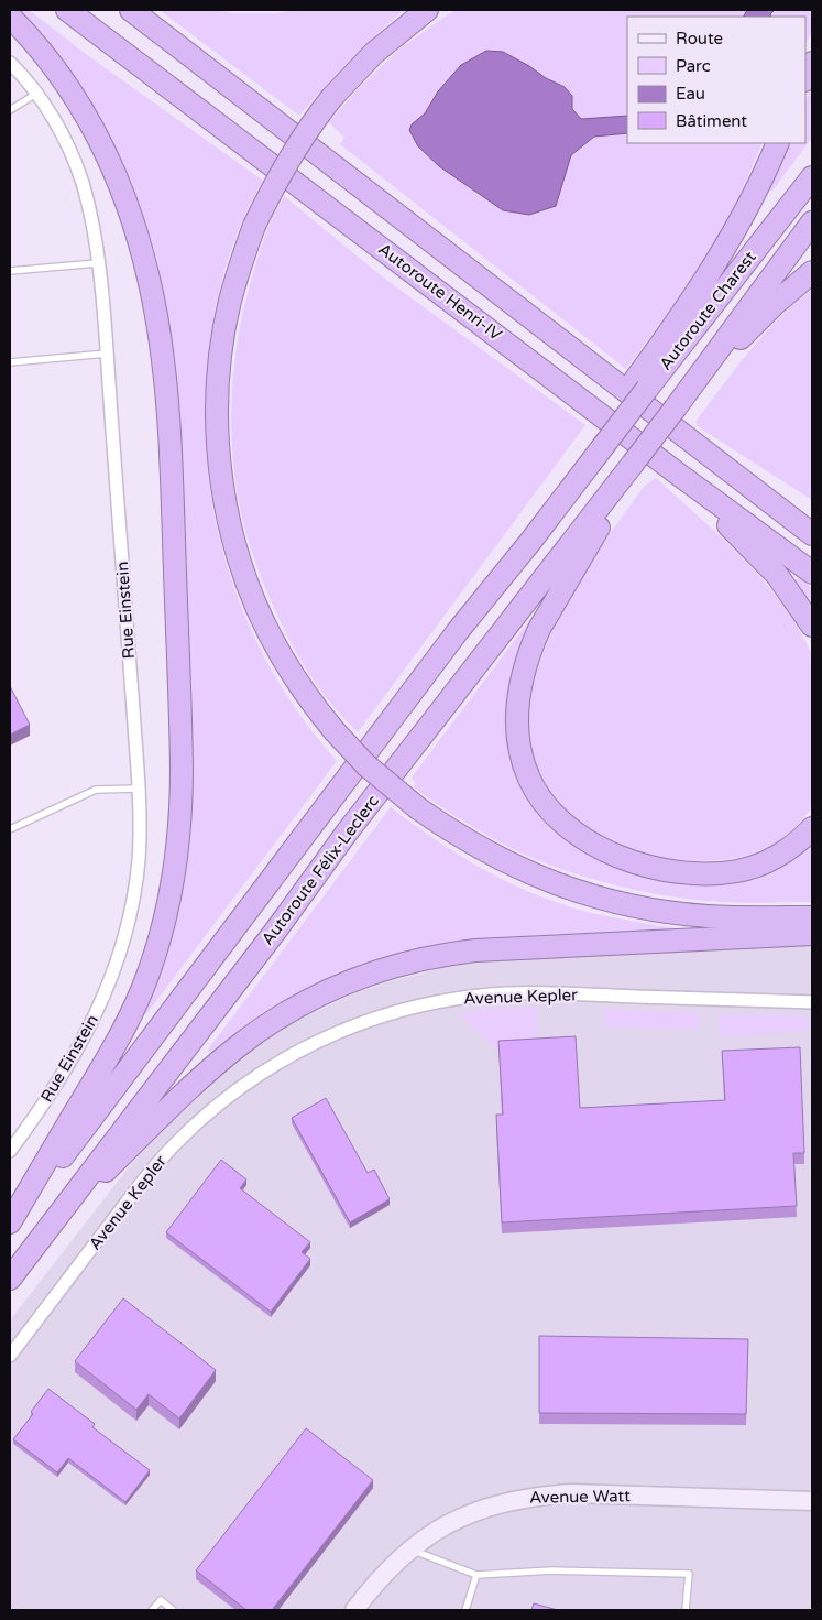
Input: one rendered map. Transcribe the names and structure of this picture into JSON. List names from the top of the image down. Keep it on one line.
{"streets":{"highway":["Autoroute Henri-IV","Autoroute Charest","Autoroute Félix-Leclerc"],"street":["Rue Einstein","Avenue Kepler","Avenue Watt"]},"crossings":[["Autoroute Charest","Autoroute Félix-Leclerc"]],"legend":["Route","Parc","Eau","Bâtiment"]}
